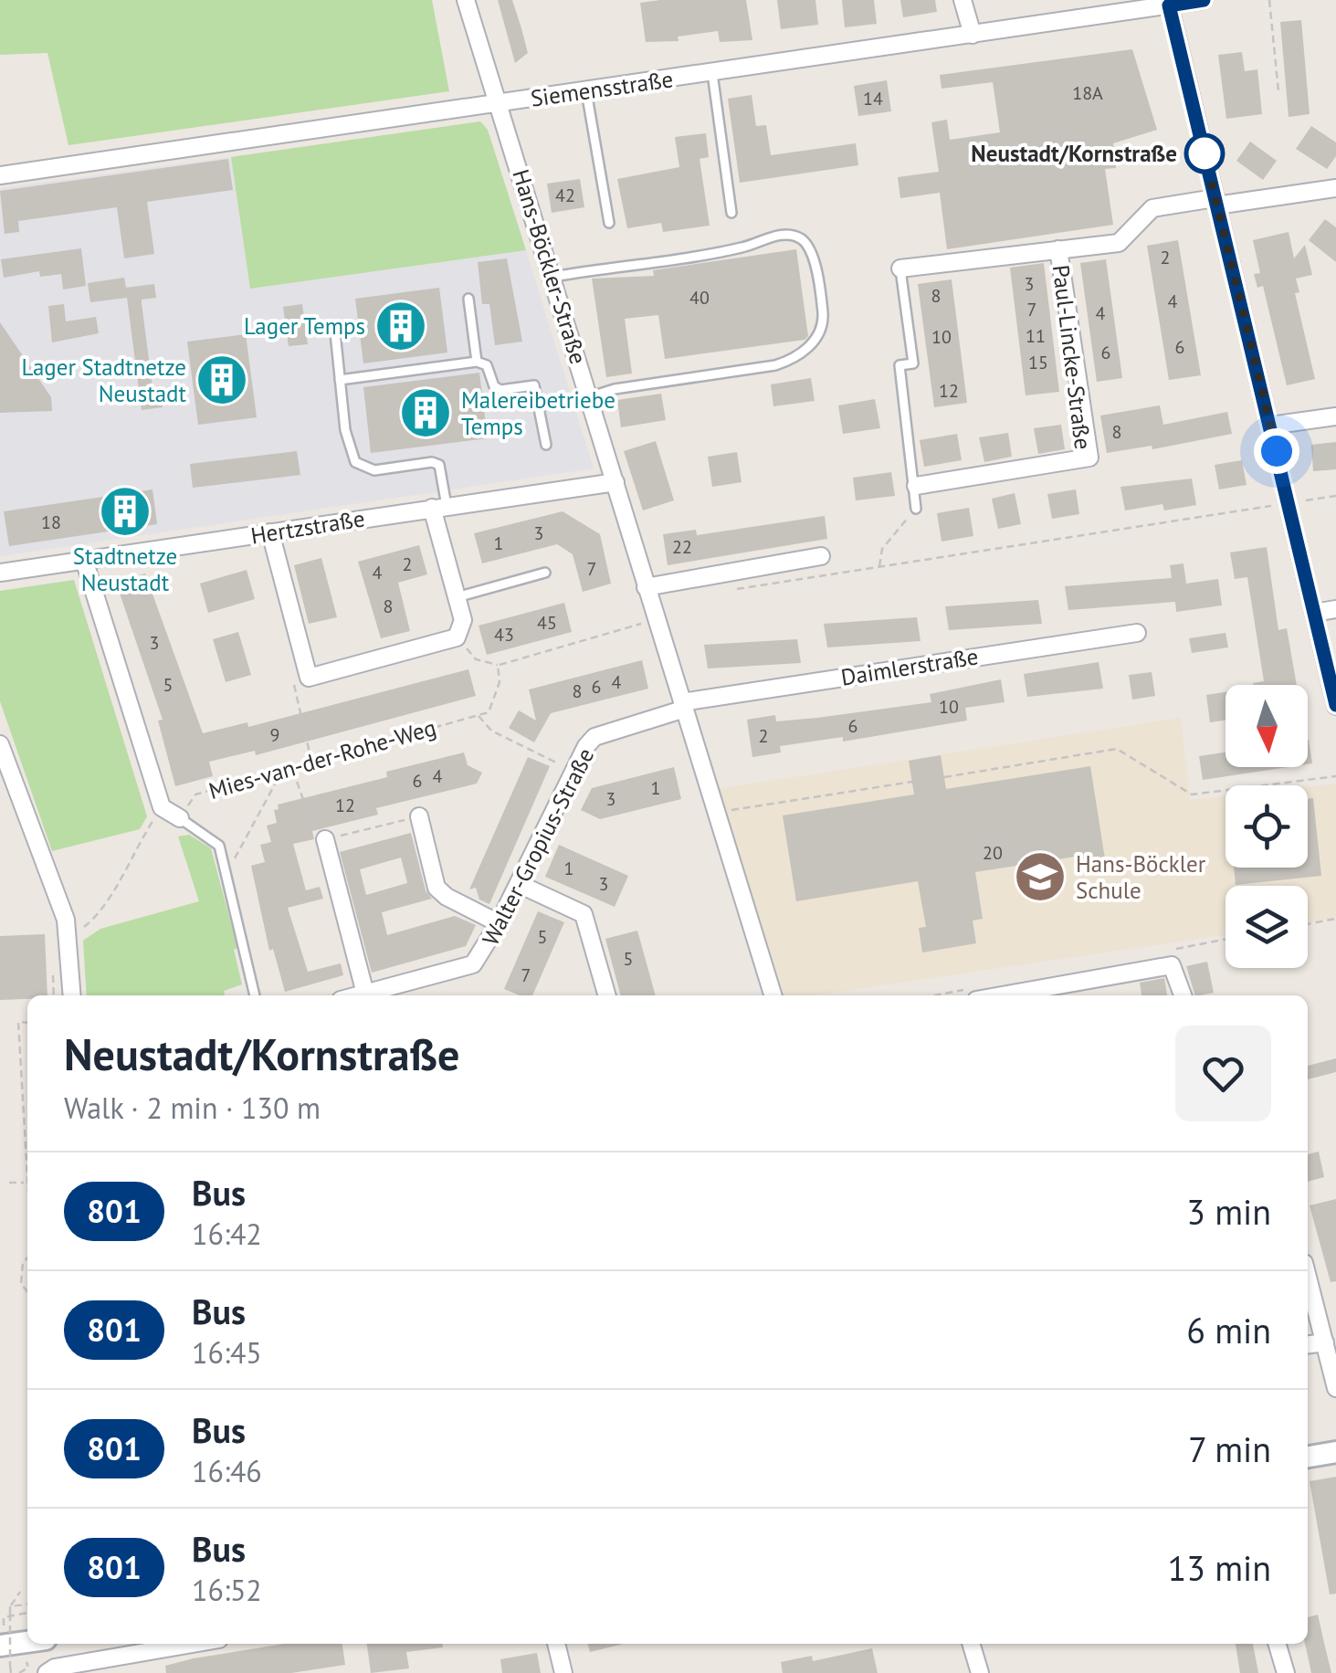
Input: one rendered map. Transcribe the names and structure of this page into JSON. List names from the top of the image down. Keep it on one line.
{"streets":{"street":["Siemensstraße","Hans-Böckler-Straße","Paul-Lincke-Straße","Hertzstraße","Daimlerstraße","Walter-Gropius-Straße"],"path":["Mies-van-der-Rohe-Weg"]},"crossings":[["Siemensstraße","Hans-Böckler-Straße"],["Hans-Böckler-Straße","Hertzstraße"],["Hans-Böckler-Straße","Daimlerstraße"],["Hans-Böckler-Straße","Walter-Gropius-Straße"],["Daimlerstraße","Walter-Gropius-Straße"]],"places":{"other":["Neustadt/Kornstraße"],"building":["Lager Temps","Lager Stadtnetze Neustadt","Malereibetriebe Temps","Stadtnetze Neustadt"],"school or university":["Hans-Böckler Schule"]},"lines":["bus line 801"],"house_numbers":["18A","14","42","2","3","8","40","4","7","4","11","10","6","6","15","12","8","18","3","1","22","2","7","4","8","45","43","3","4","5","6","8","10","6","9","2","4","6","1","3","12","20","1","3","5","5","7"],"north":"bottom","page":{"heading":["Neustadt/Kornstraße","Walk · 2 min · 130 m"],"list":[{"mark":"801","name":"Bus","note":"16:42","value":"3 min"},{"mark":"801","name":"Bus","note":"16:45","value":"6 min"},{"mark":"801","name":"Bus","note":"16:46","value":"7 min"},{"mark":"801","name":"Bus","note":"16:52","value":"13 min"}]}}
